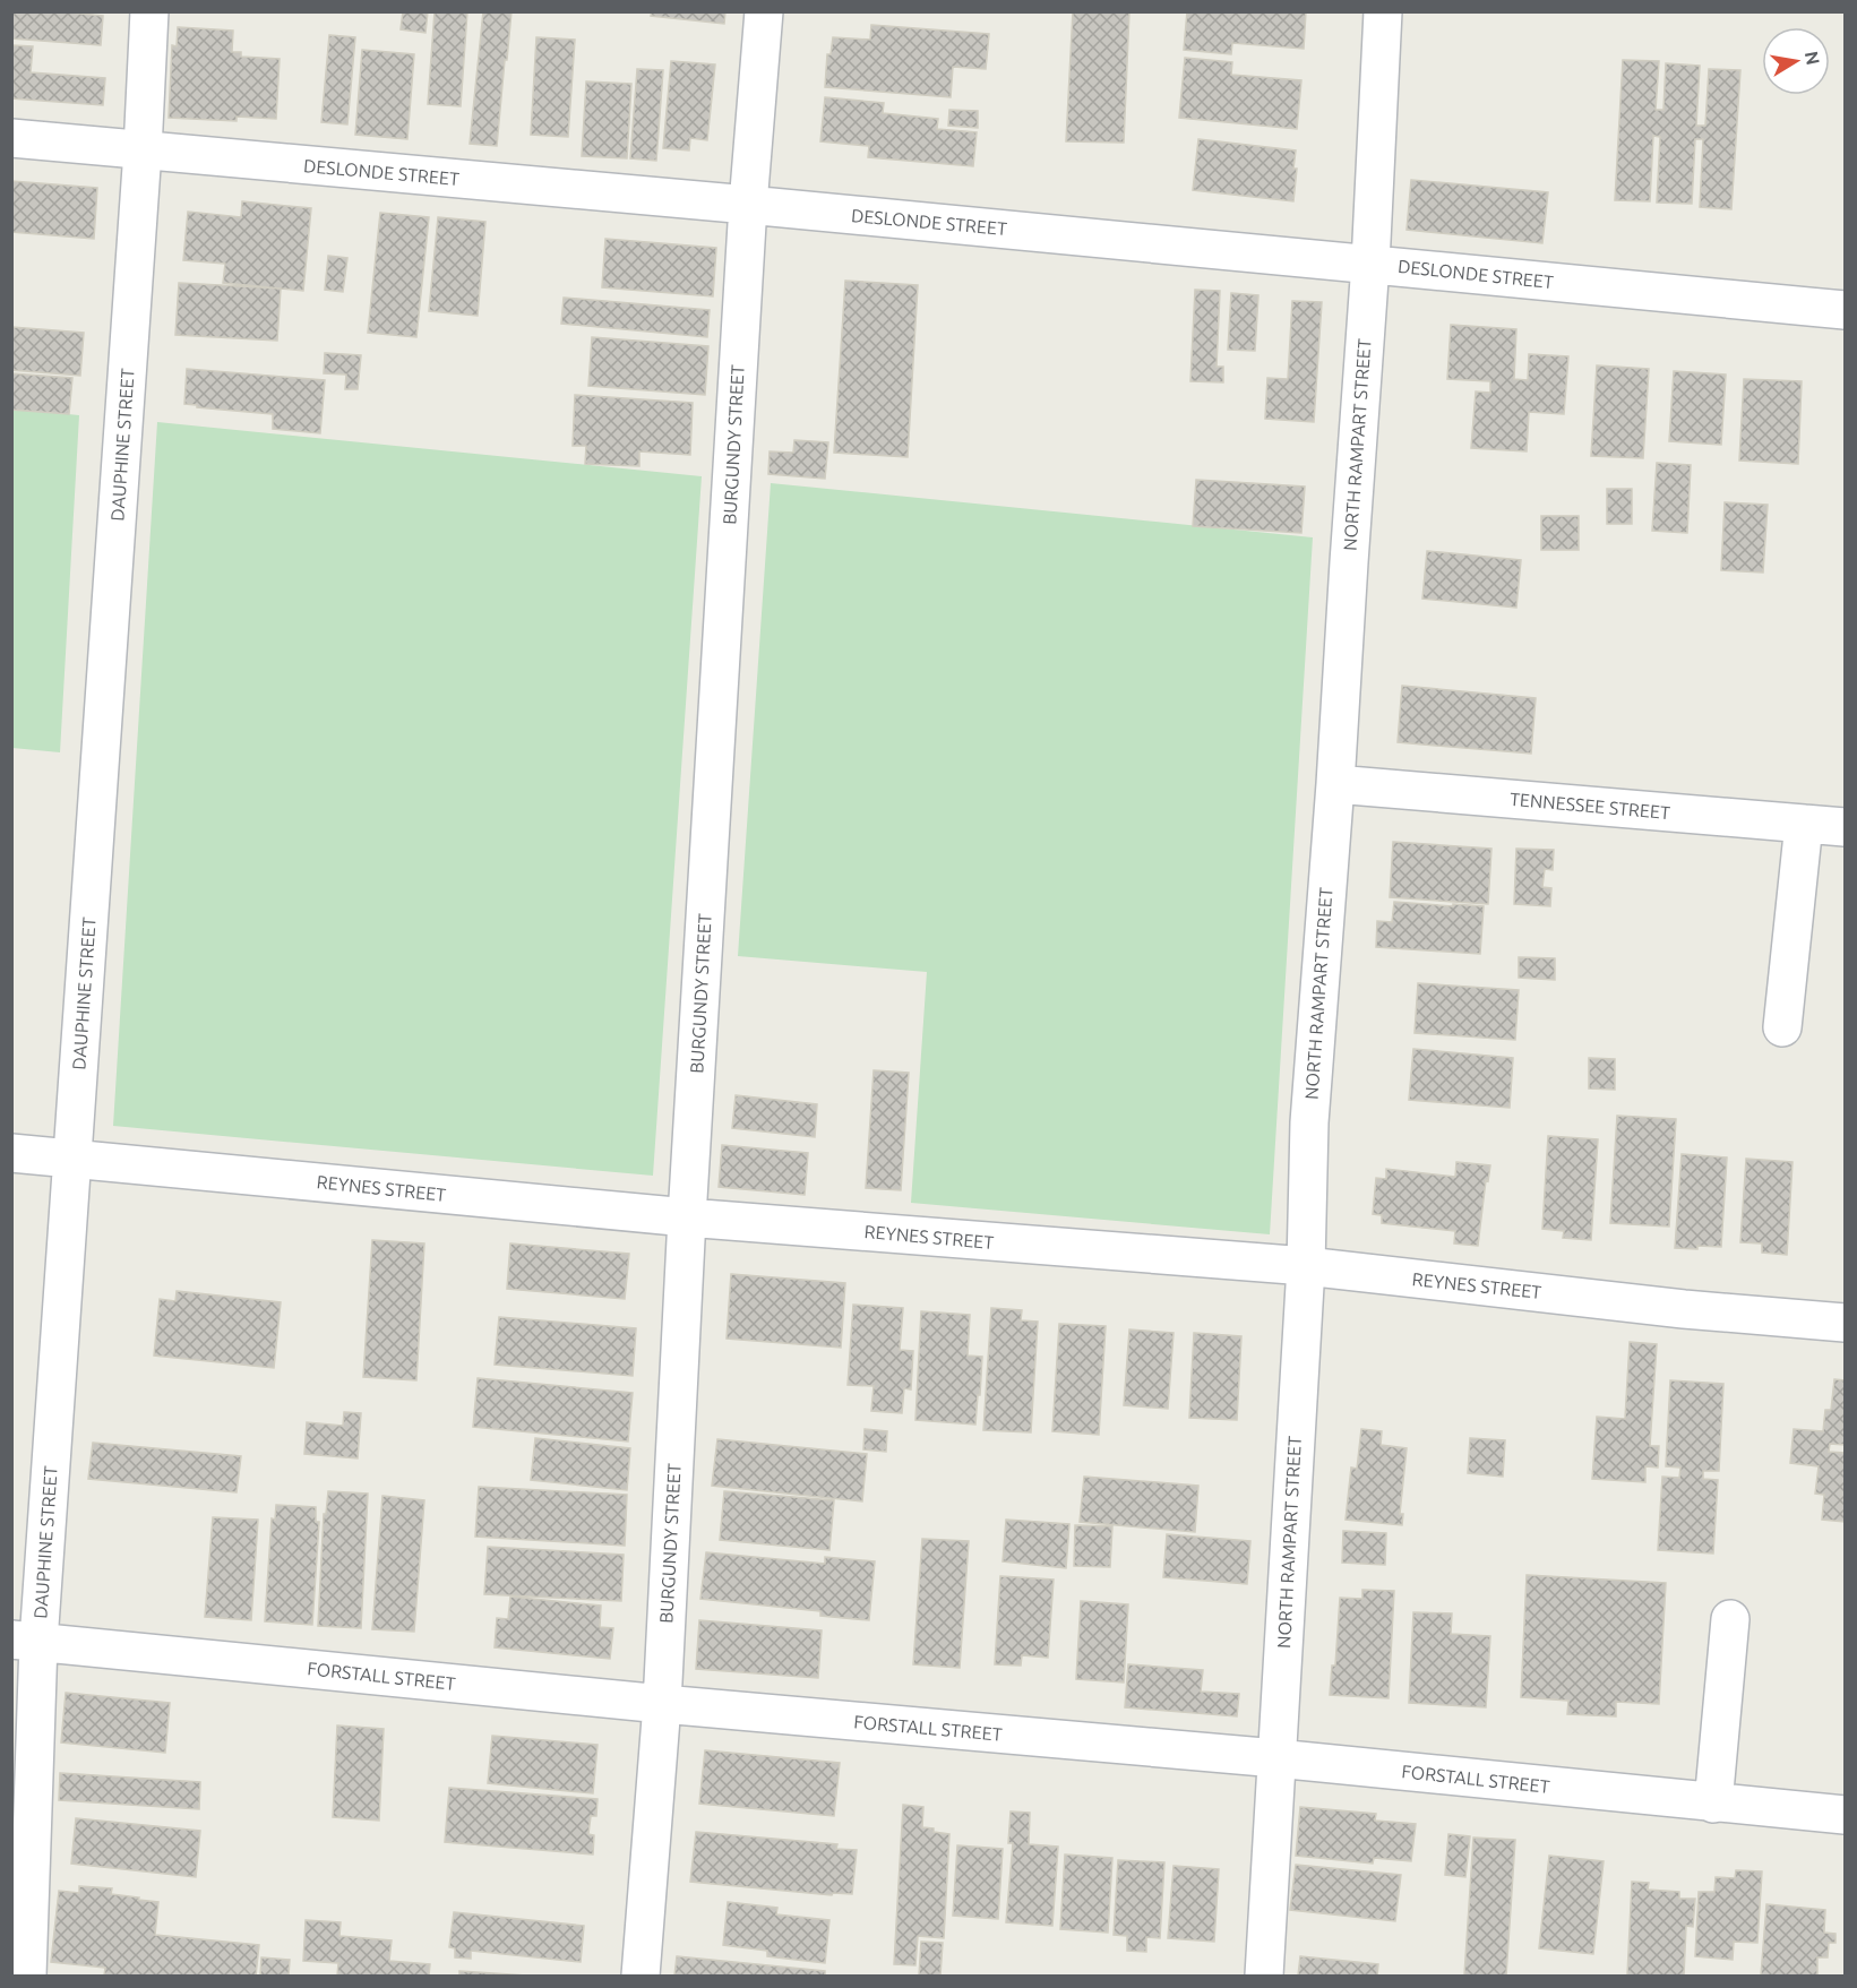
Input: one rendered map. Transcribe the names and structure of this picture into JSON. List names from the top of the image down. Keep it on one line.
{"streets":{"street":["DESLONDE STREET","DAUPHINE STREET","BURGUNDY STREET","NORTH RAMPART STREET","TENNESSEE STREET","REYNES STREET","FORSTALL STREET"]},"crossings":[["DESLONDE STREET","DAUPHINE STREET"],["DESLONDE STREET","BURGUNDY STREET"],["DESLONDE STREET","NORTH RAMPART STREET"],["DAUPHINE STREET","REYNES STREET"],["DAUPHINE STREET","FORSTALL STREET"],["BURGUNDY STREET","REYNES STREET"],["BURGUNDY STREET","FORSTALL STREET"],["NORTH RAMPART STREET","TENNESSEE STREET"],["NORTH RAMPART STREET","REYNES STREET"],["NORTH RAMPART STREET","FORSTALL STREET"]],"north":"right"}
